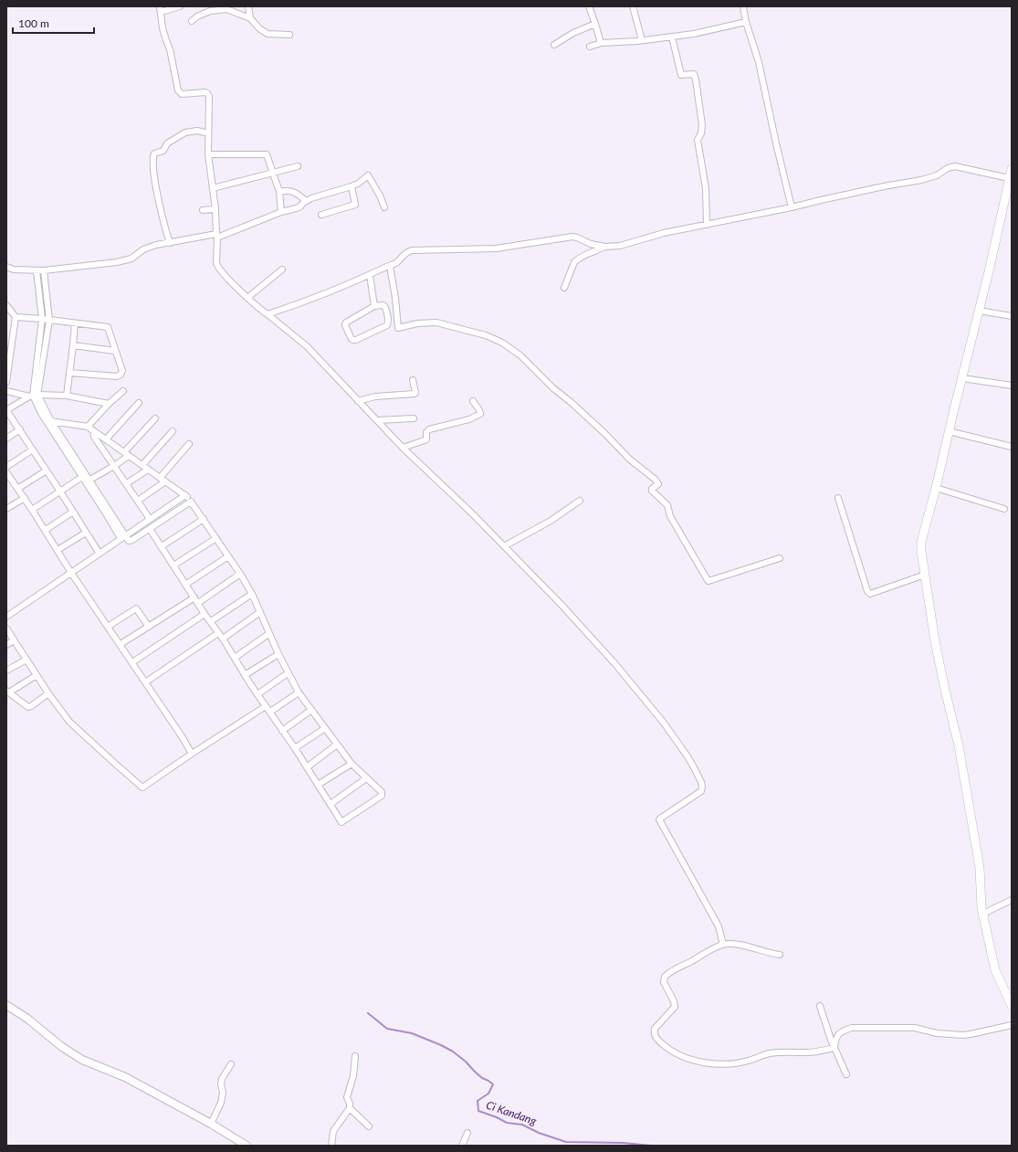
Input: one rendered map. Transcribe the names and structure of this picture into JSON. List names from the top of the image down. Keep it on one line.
{"water":["Ci Kandang"],"scale_bar":"100 m"}
